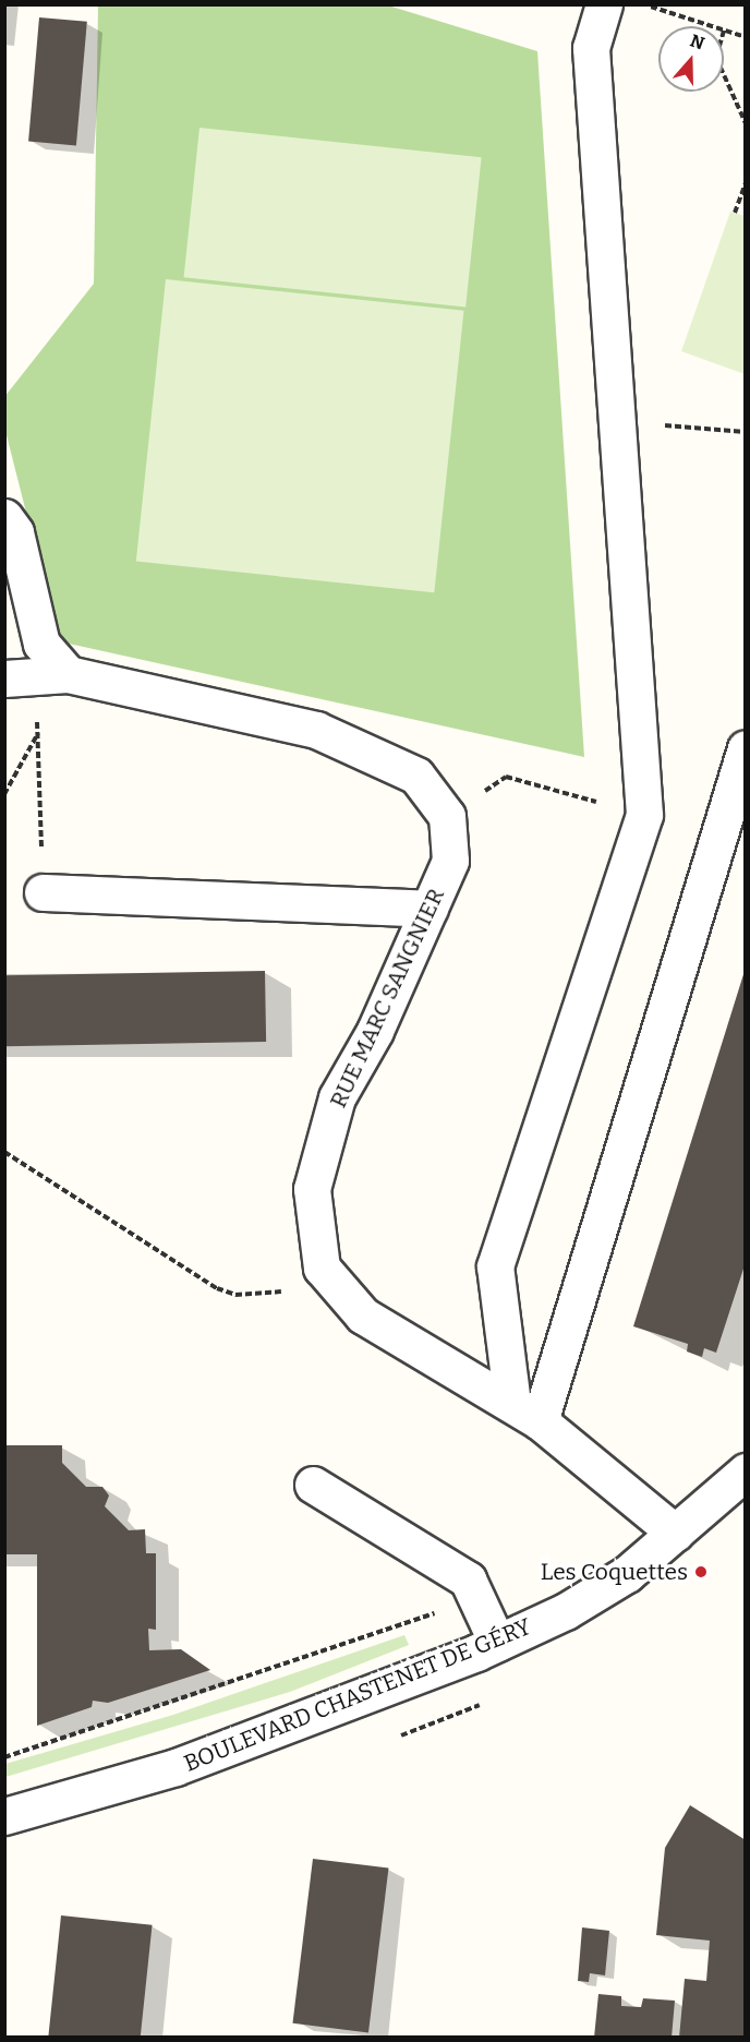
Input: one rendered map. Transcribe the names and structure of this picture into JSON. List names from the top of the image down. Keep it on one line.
{"streets":{"street":["RUE MARC SANGNIER","BOULEVARD CHASTENET DE GÉRY"]},"crossings":[["RUE MARC SANGNIER","BOULEVARD CHASTENET DE GÉRY"]],"places":["Les Coquettes"],"north":"top"}
